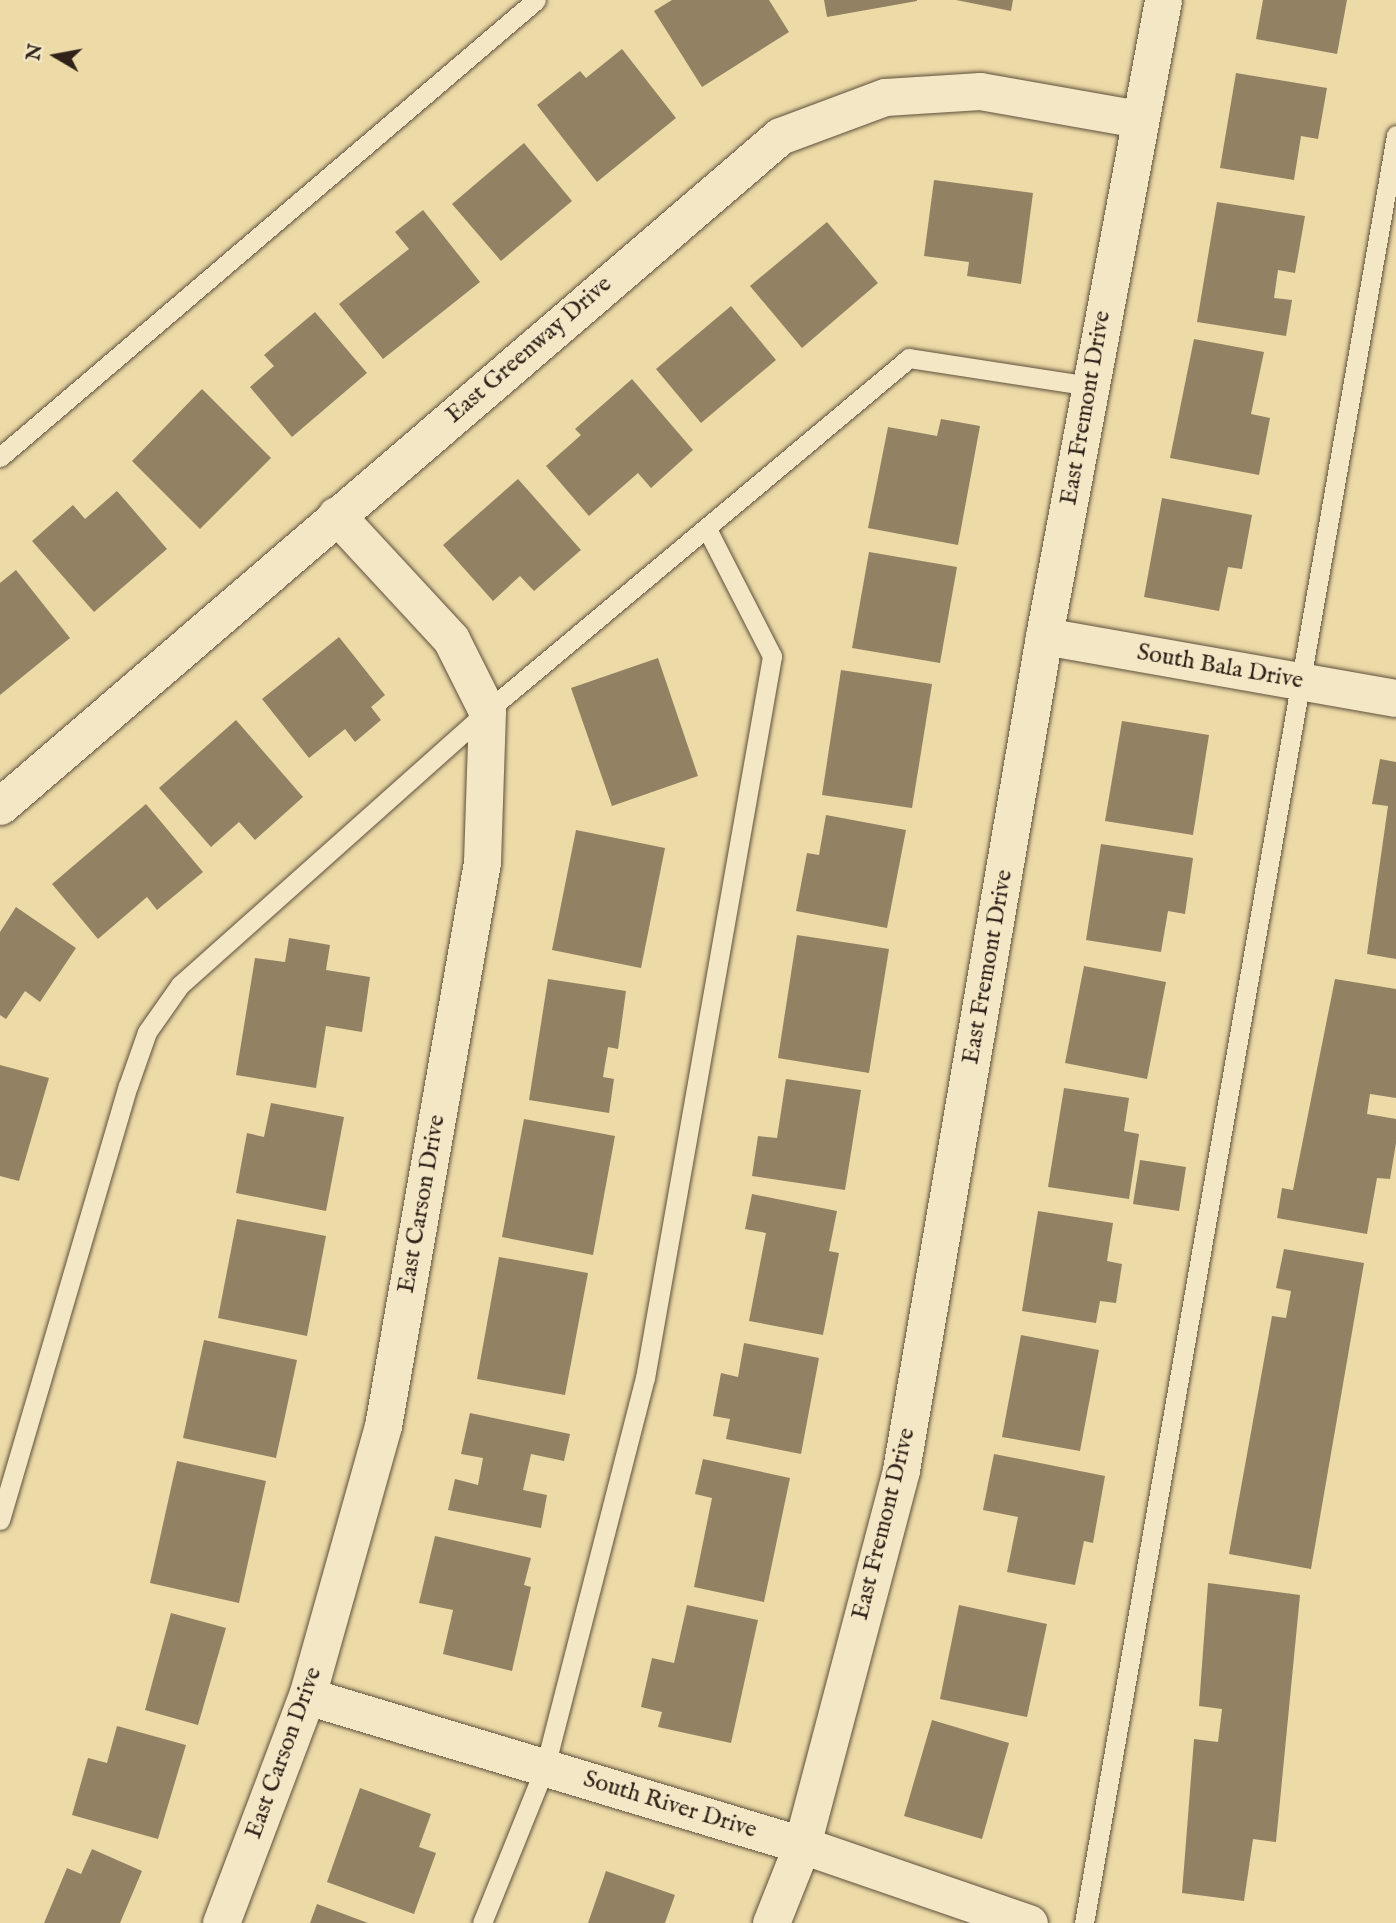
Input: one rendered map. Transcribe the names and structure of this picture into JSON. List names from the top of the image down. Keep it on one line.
{"streets":{"street":["East Greenway Drive","East Fremont Drive","South Bala Drive","East Carson Drive","South River Drive"]},"crossings":[["East Greenway Drive","East Fremont Drive"],["East Greenway Drive","East Carson Drive"],["East Fremont Drive","South Bala Drive"],["East Fremont Drive","South River Drive"],["East Carson Drive","South River Drive"]],"north":"left"}
